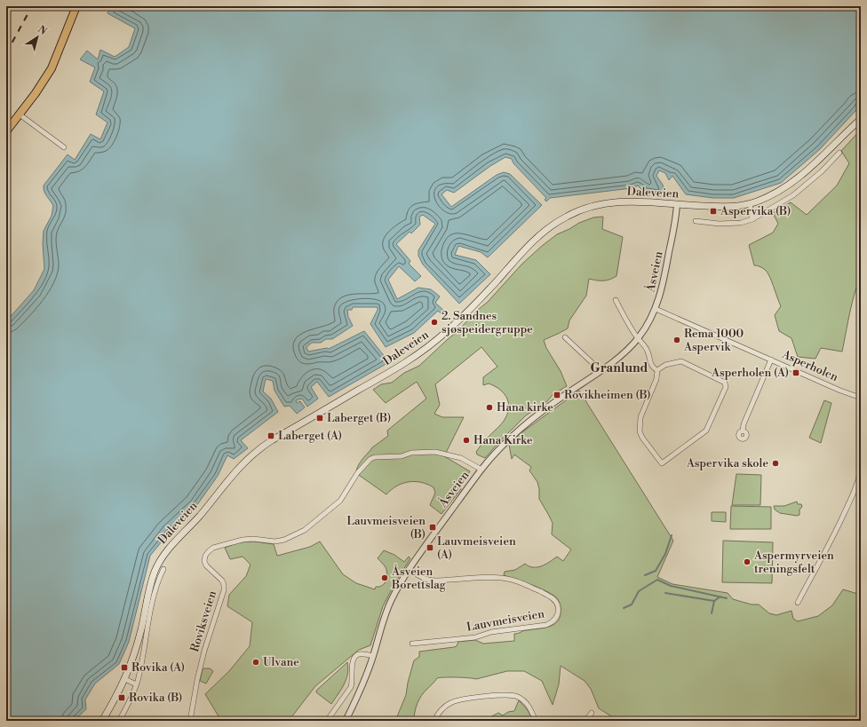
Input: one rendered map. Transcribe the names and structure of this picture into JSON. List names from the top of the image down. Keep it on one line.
{"streets":{"main road":["Daleveien"],"street":["Åsveien","Asperholen","Lauvmeisveien","Roviksveien"]},"crossings":[["Daleveien","Åsveien"],["Åsveien","Asperholen"],["Åsveien","Lauvmeisveien"],["Åsveien","Roviksveien"]],"districts":["Granlund"],"places":{"transit":["Aspervika (B)","Asperholen (A)","Rovikheimen (B)","Laberget (B)","Laberget (A)","Lauvmeisveien (B)","Lauvmeisveien (A)","Rovika (A)","Rovika (B)"],"other":["2. Sandnes sjøspeidergruppe","Rema 1000 Aspervik","Hana kirke","Hana Kirke","Aspervika skole","Aspermyrveien treningsfelt","Åsveien Borettslag","Ulvane"]},"north":"top right"}
